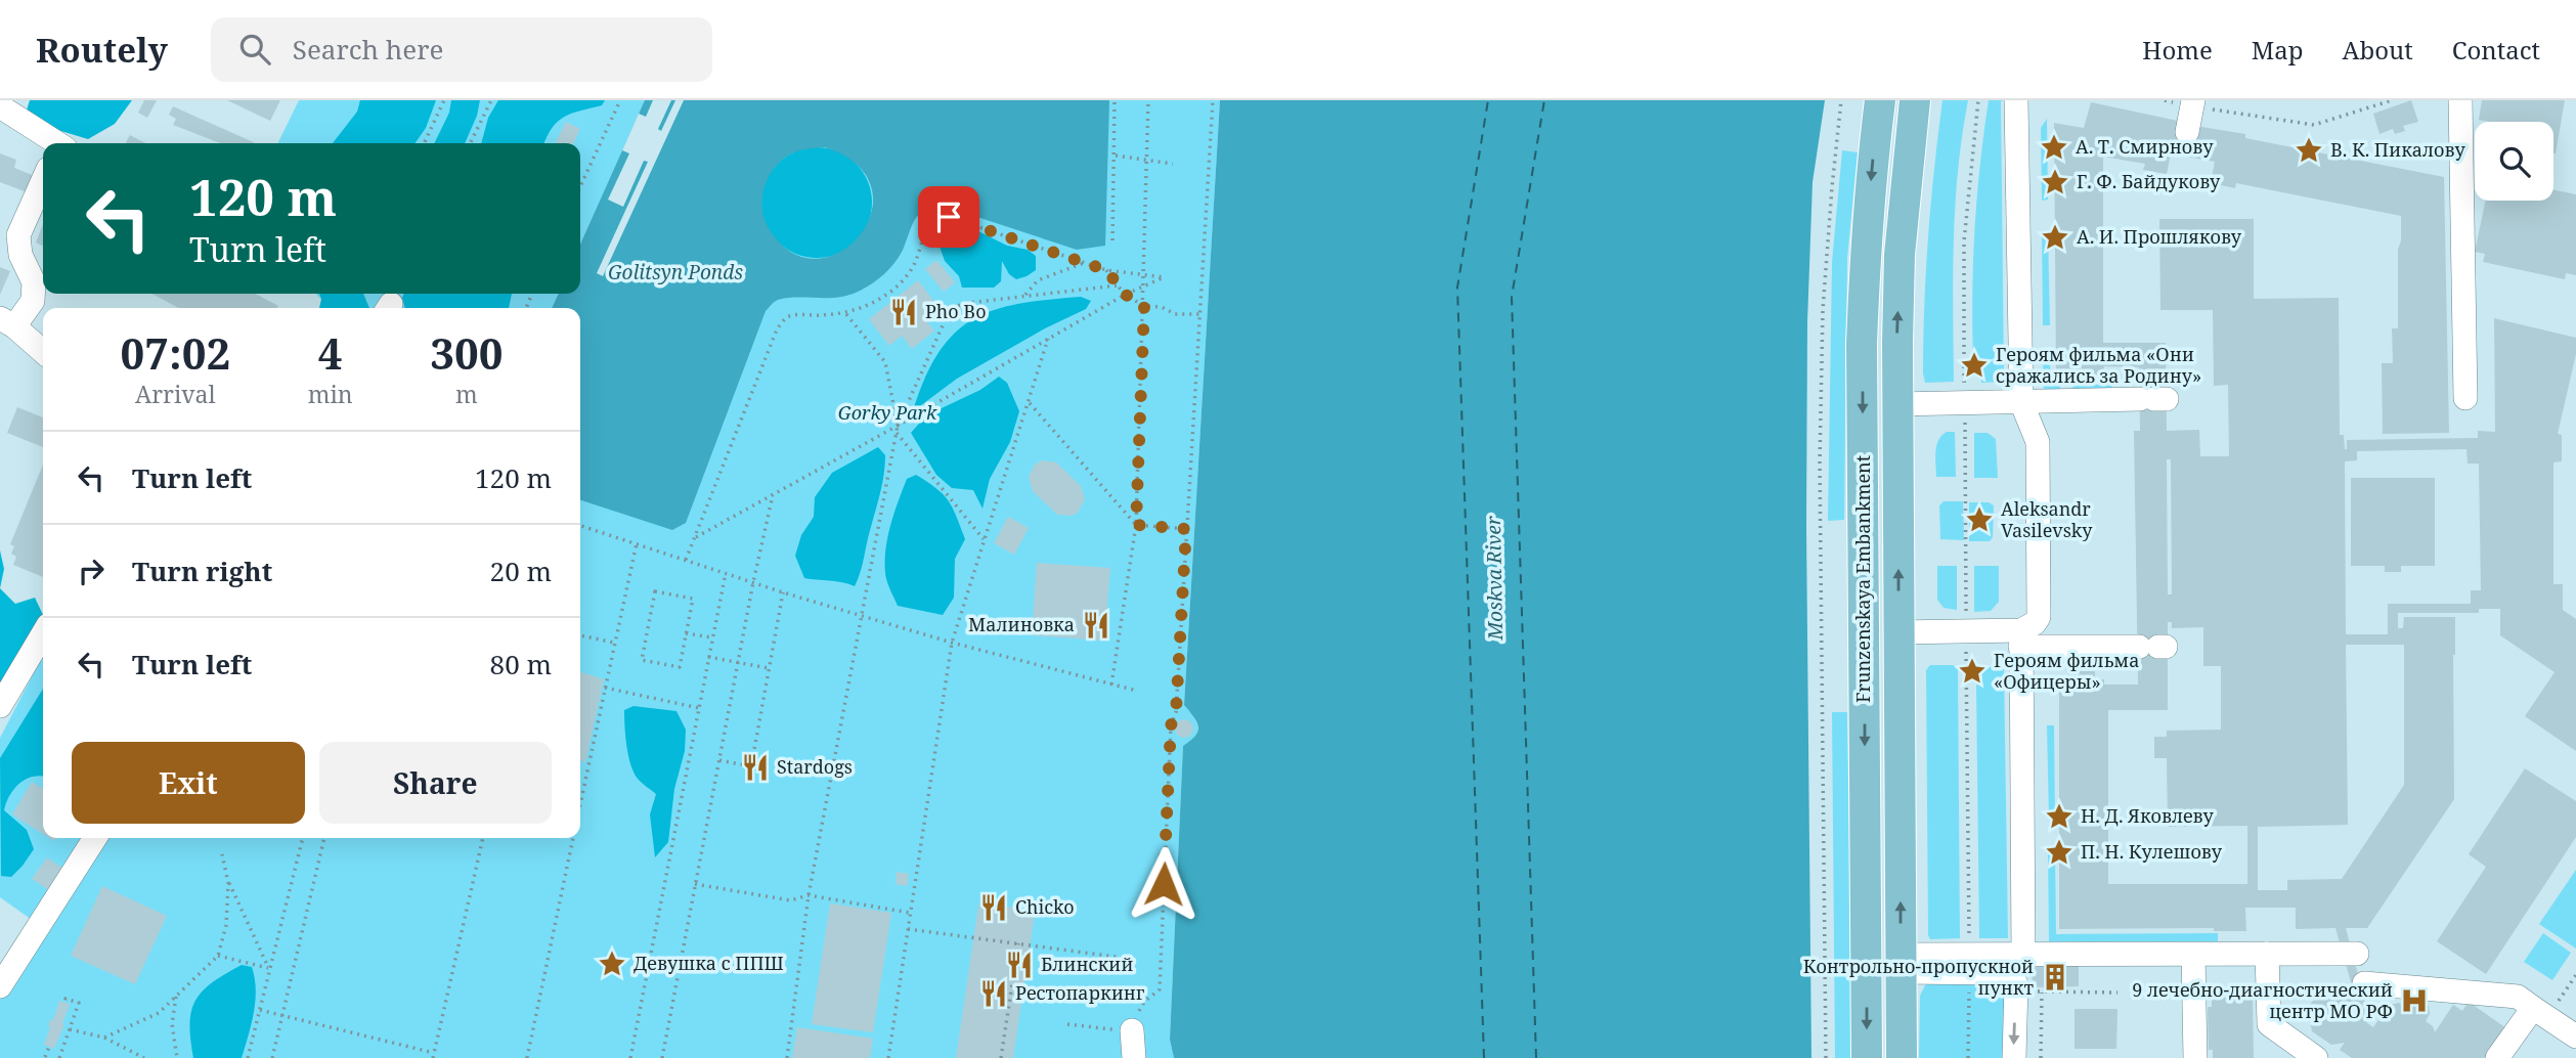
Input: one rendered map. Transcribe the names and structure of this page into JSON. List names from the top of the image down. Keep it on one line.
{"streets":{"main road":["Frunzenskaya Embankment"]},"water":["Golitsyn Ponds","Moskva River"],"parks":["Gorky Park"],"places":{"place":["А. Т. Смирнову","В. К. Пикалову","Г. Ф. Байдукову","А. И. Прошлякову","Героям фильма «Они сражались за Родину»","Aleksandr Vasilevsky","Героям фильма «Офицеры»","Н. Д. Яковлеву","П. Н. Кулешову","Девушка с ППШ"],"restaurant":["Pho Bo","Малиновка","Stardogs","Chicko","Блинский","Рестопаркинг"],"building":["Контрольно-пропускной пункт"],"hospital":["9 лечебно-диагностический центр МО РФ"]},"page":{"header":"Routely","search":"Search here","nav":["Home","Map","About","Contact"],"turn":["120 m","Turn left"],"eta":["07:02","Arrival","4","min","300","m"],"list":[{"name":"Turn left","value":"120 m"},{"name":"Turn right","value":"20 m"},{"name":"Turn left","value":"80 m"}],"buttons":["Exit","Share"]}}
